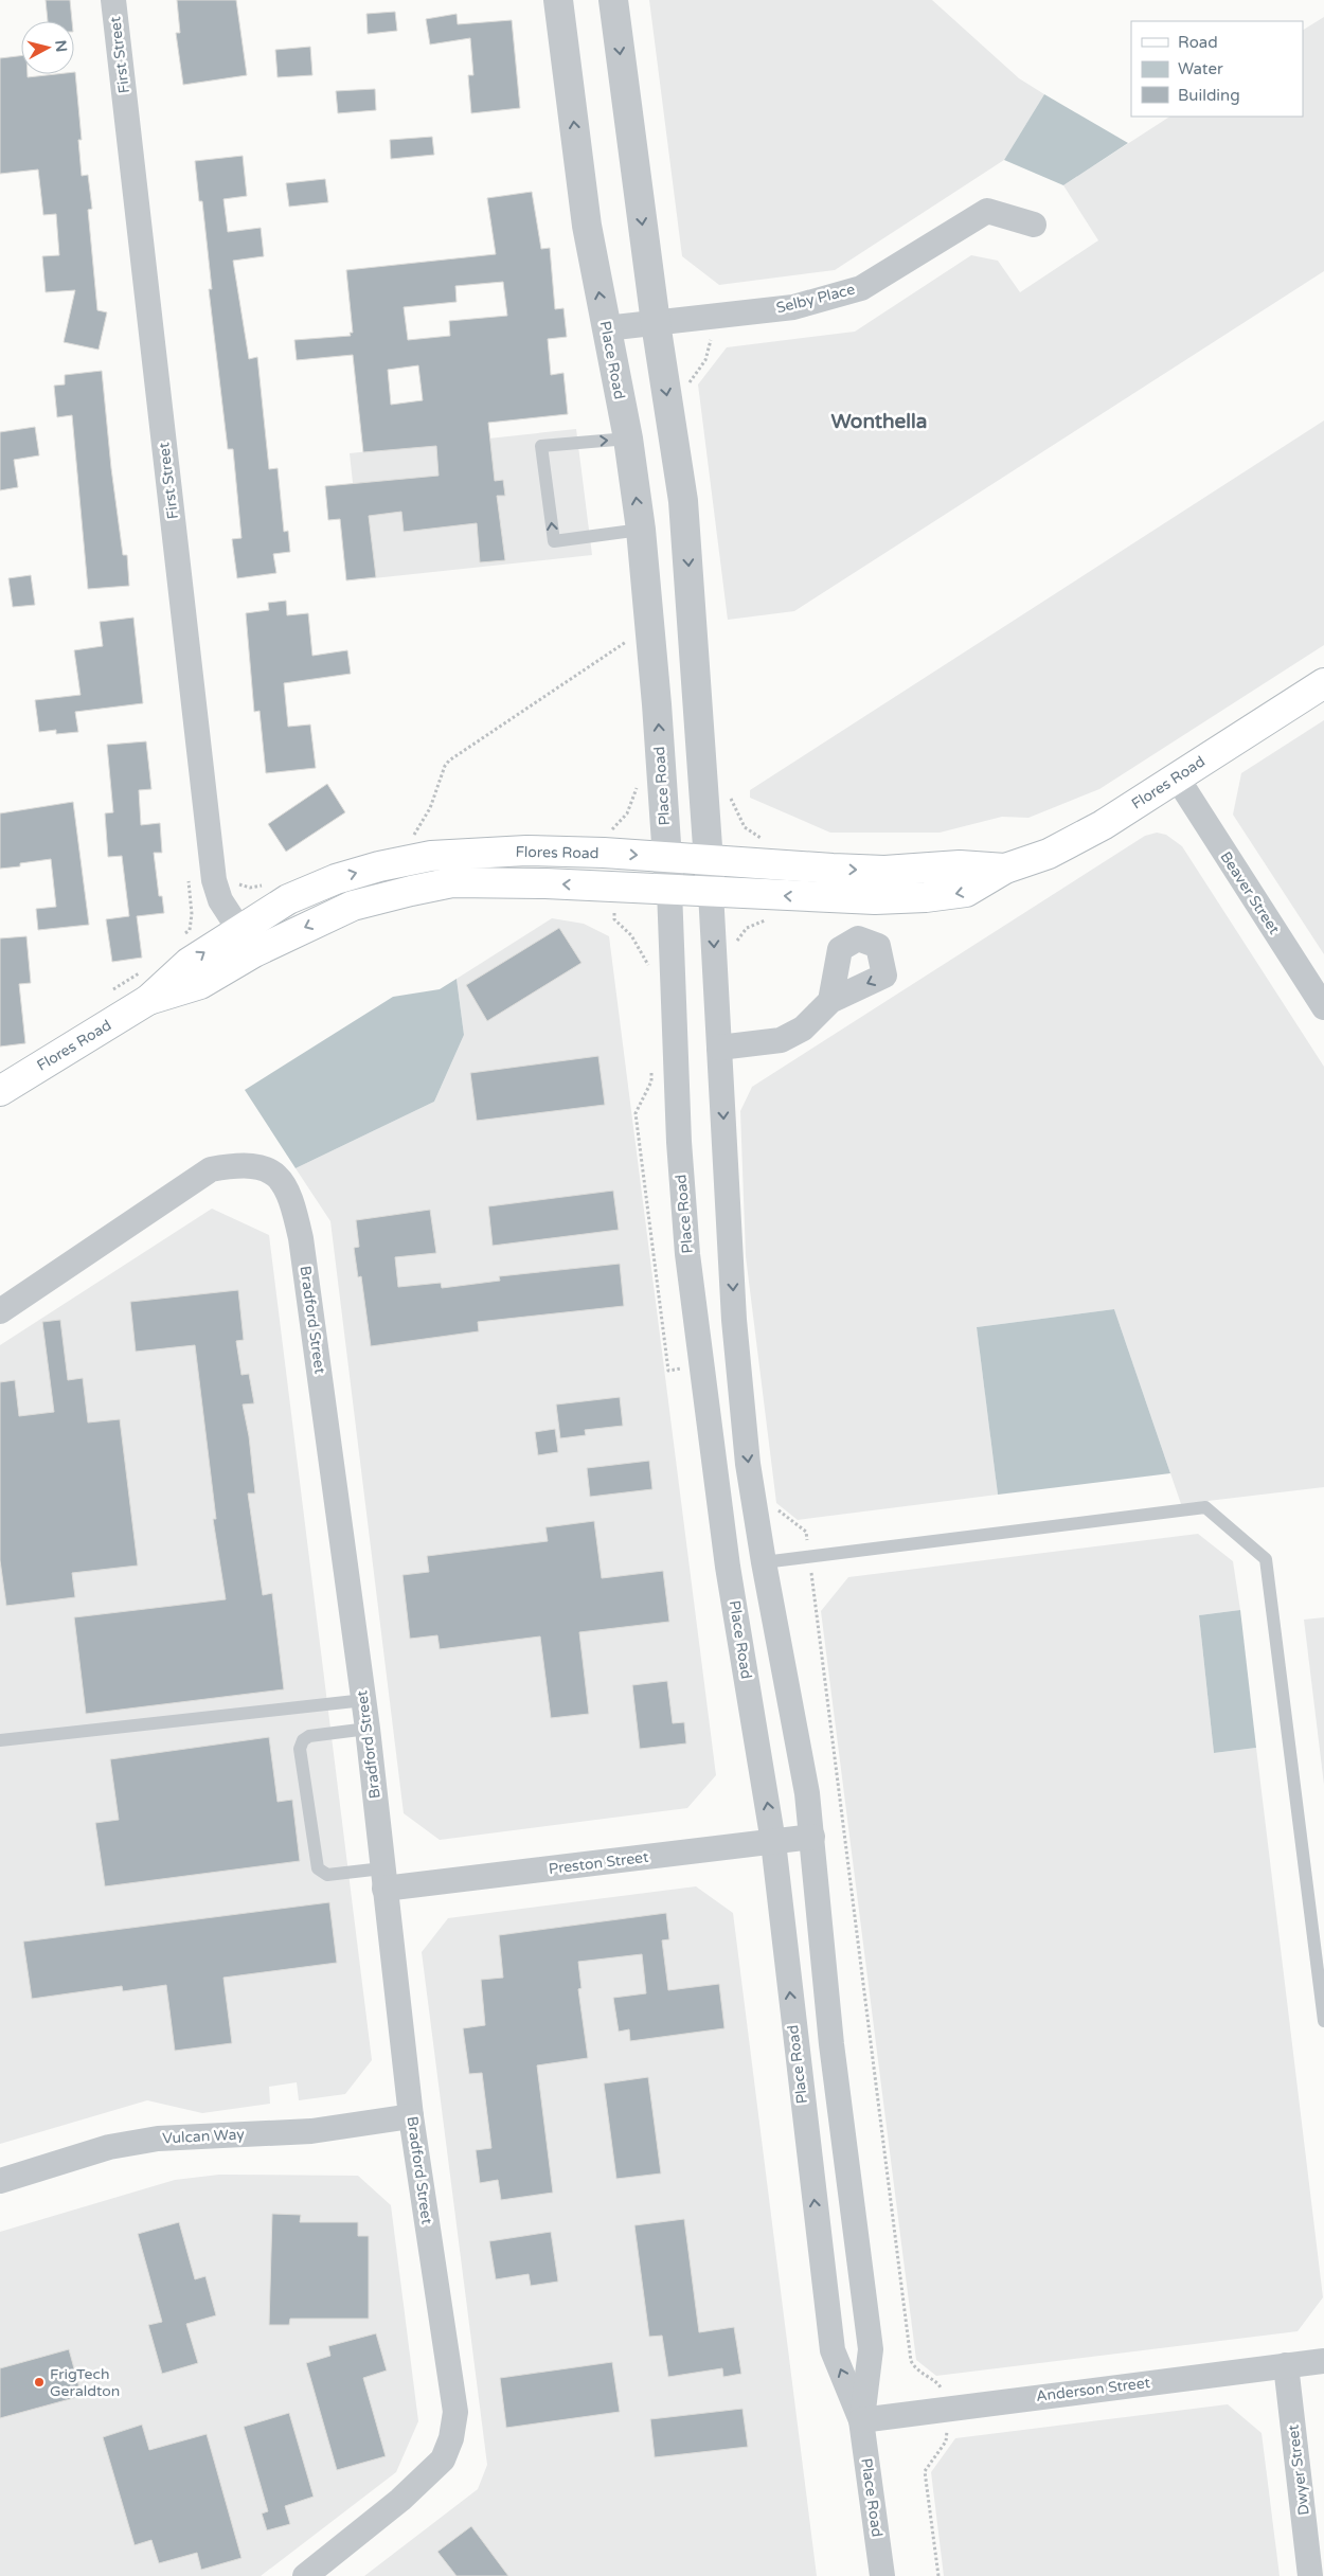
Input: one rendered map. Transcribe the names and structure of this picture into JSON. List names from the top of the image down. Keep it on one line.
{"streets":{"main road":["Flores Road"],"street":["First Street","Selby Place","Place Road","Beaver Street","Bradford Street","Preston Street","Vulcan Way","Anderson Street","Dwyer Street"]},"crossings":[["First Street","Flores Road"],["Selby Place","Place Road"],["Place Road","Flores Road"],["Place Road","Preston Street"],["Place Road","Anderson Street"],["Flores Road","Beaver Street"],["Bradford Street","Preston Street"],["Bradford Street","Vulcan Way"],["Anderson Street","Dwyer Street"]],"districts":["Wonthella"],"places":["FrigTech Geraldton"],"legend":["Road","Water","Building"],"north":"right"}
